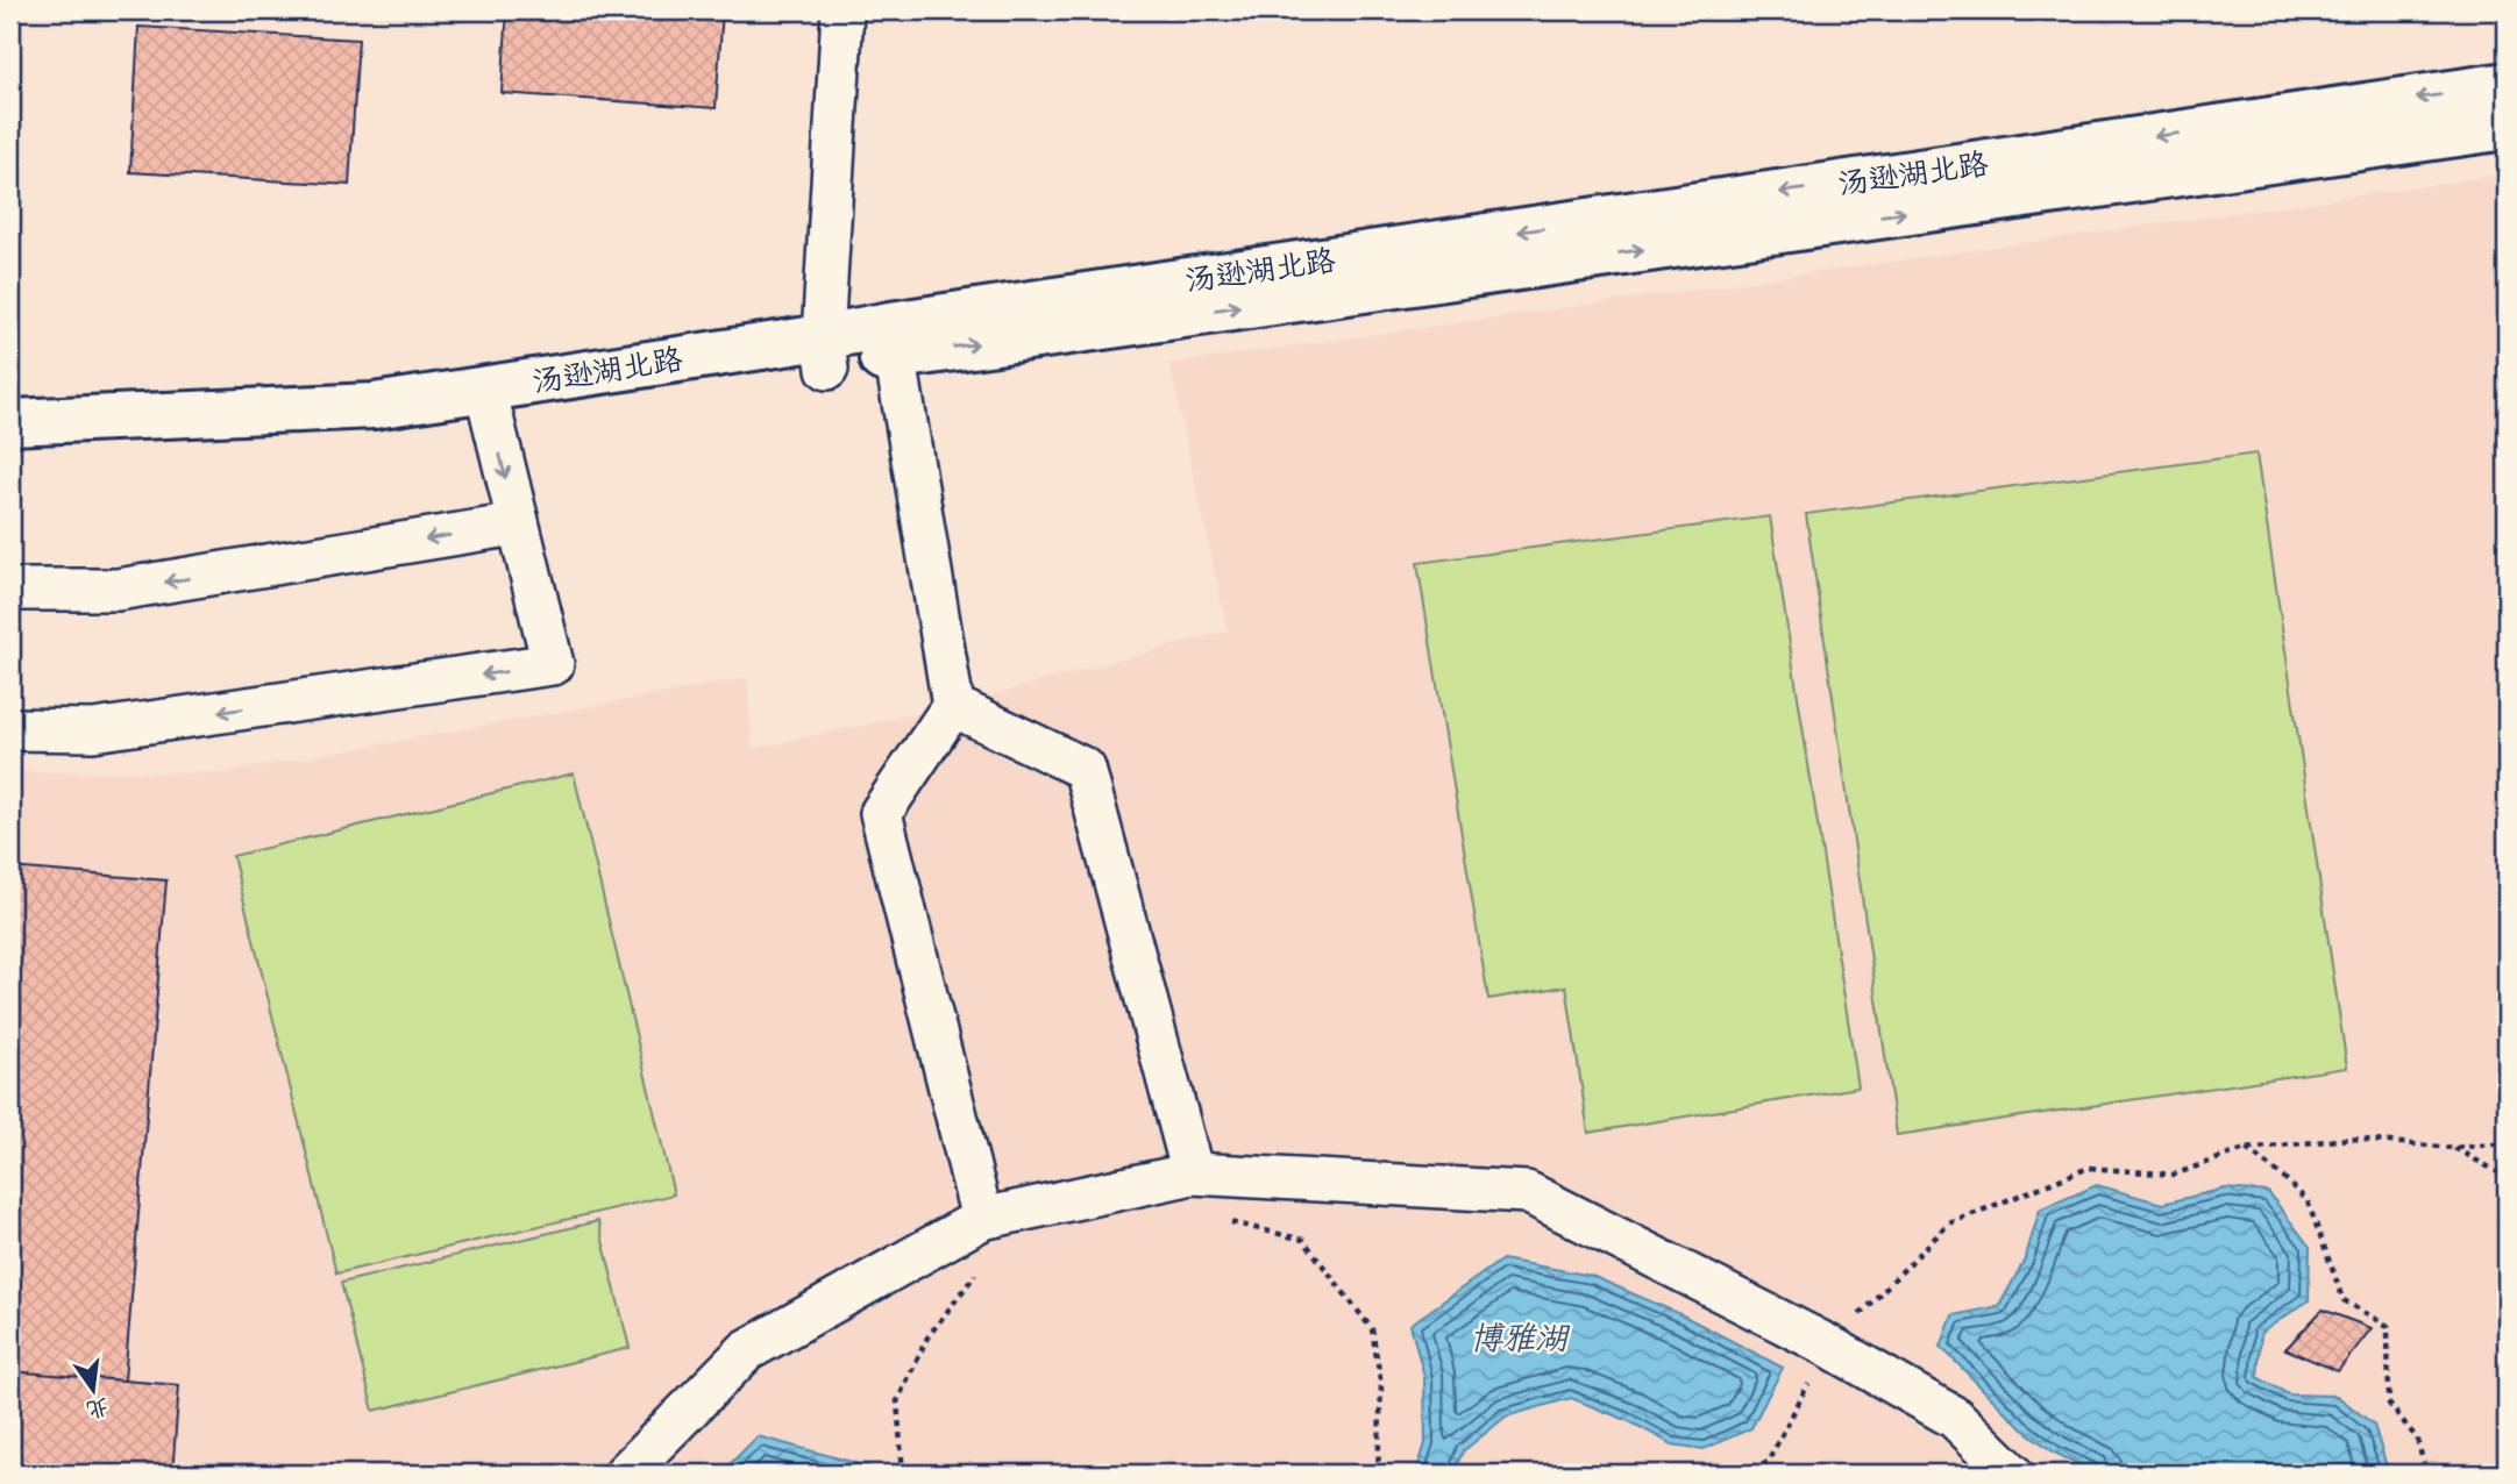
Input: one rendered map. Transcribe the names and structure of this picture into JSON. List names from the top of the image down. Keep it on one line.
{"streets":{"main road":["汤逊湖北路"]},"water":["博雅湖"],"north":"bottom"}
